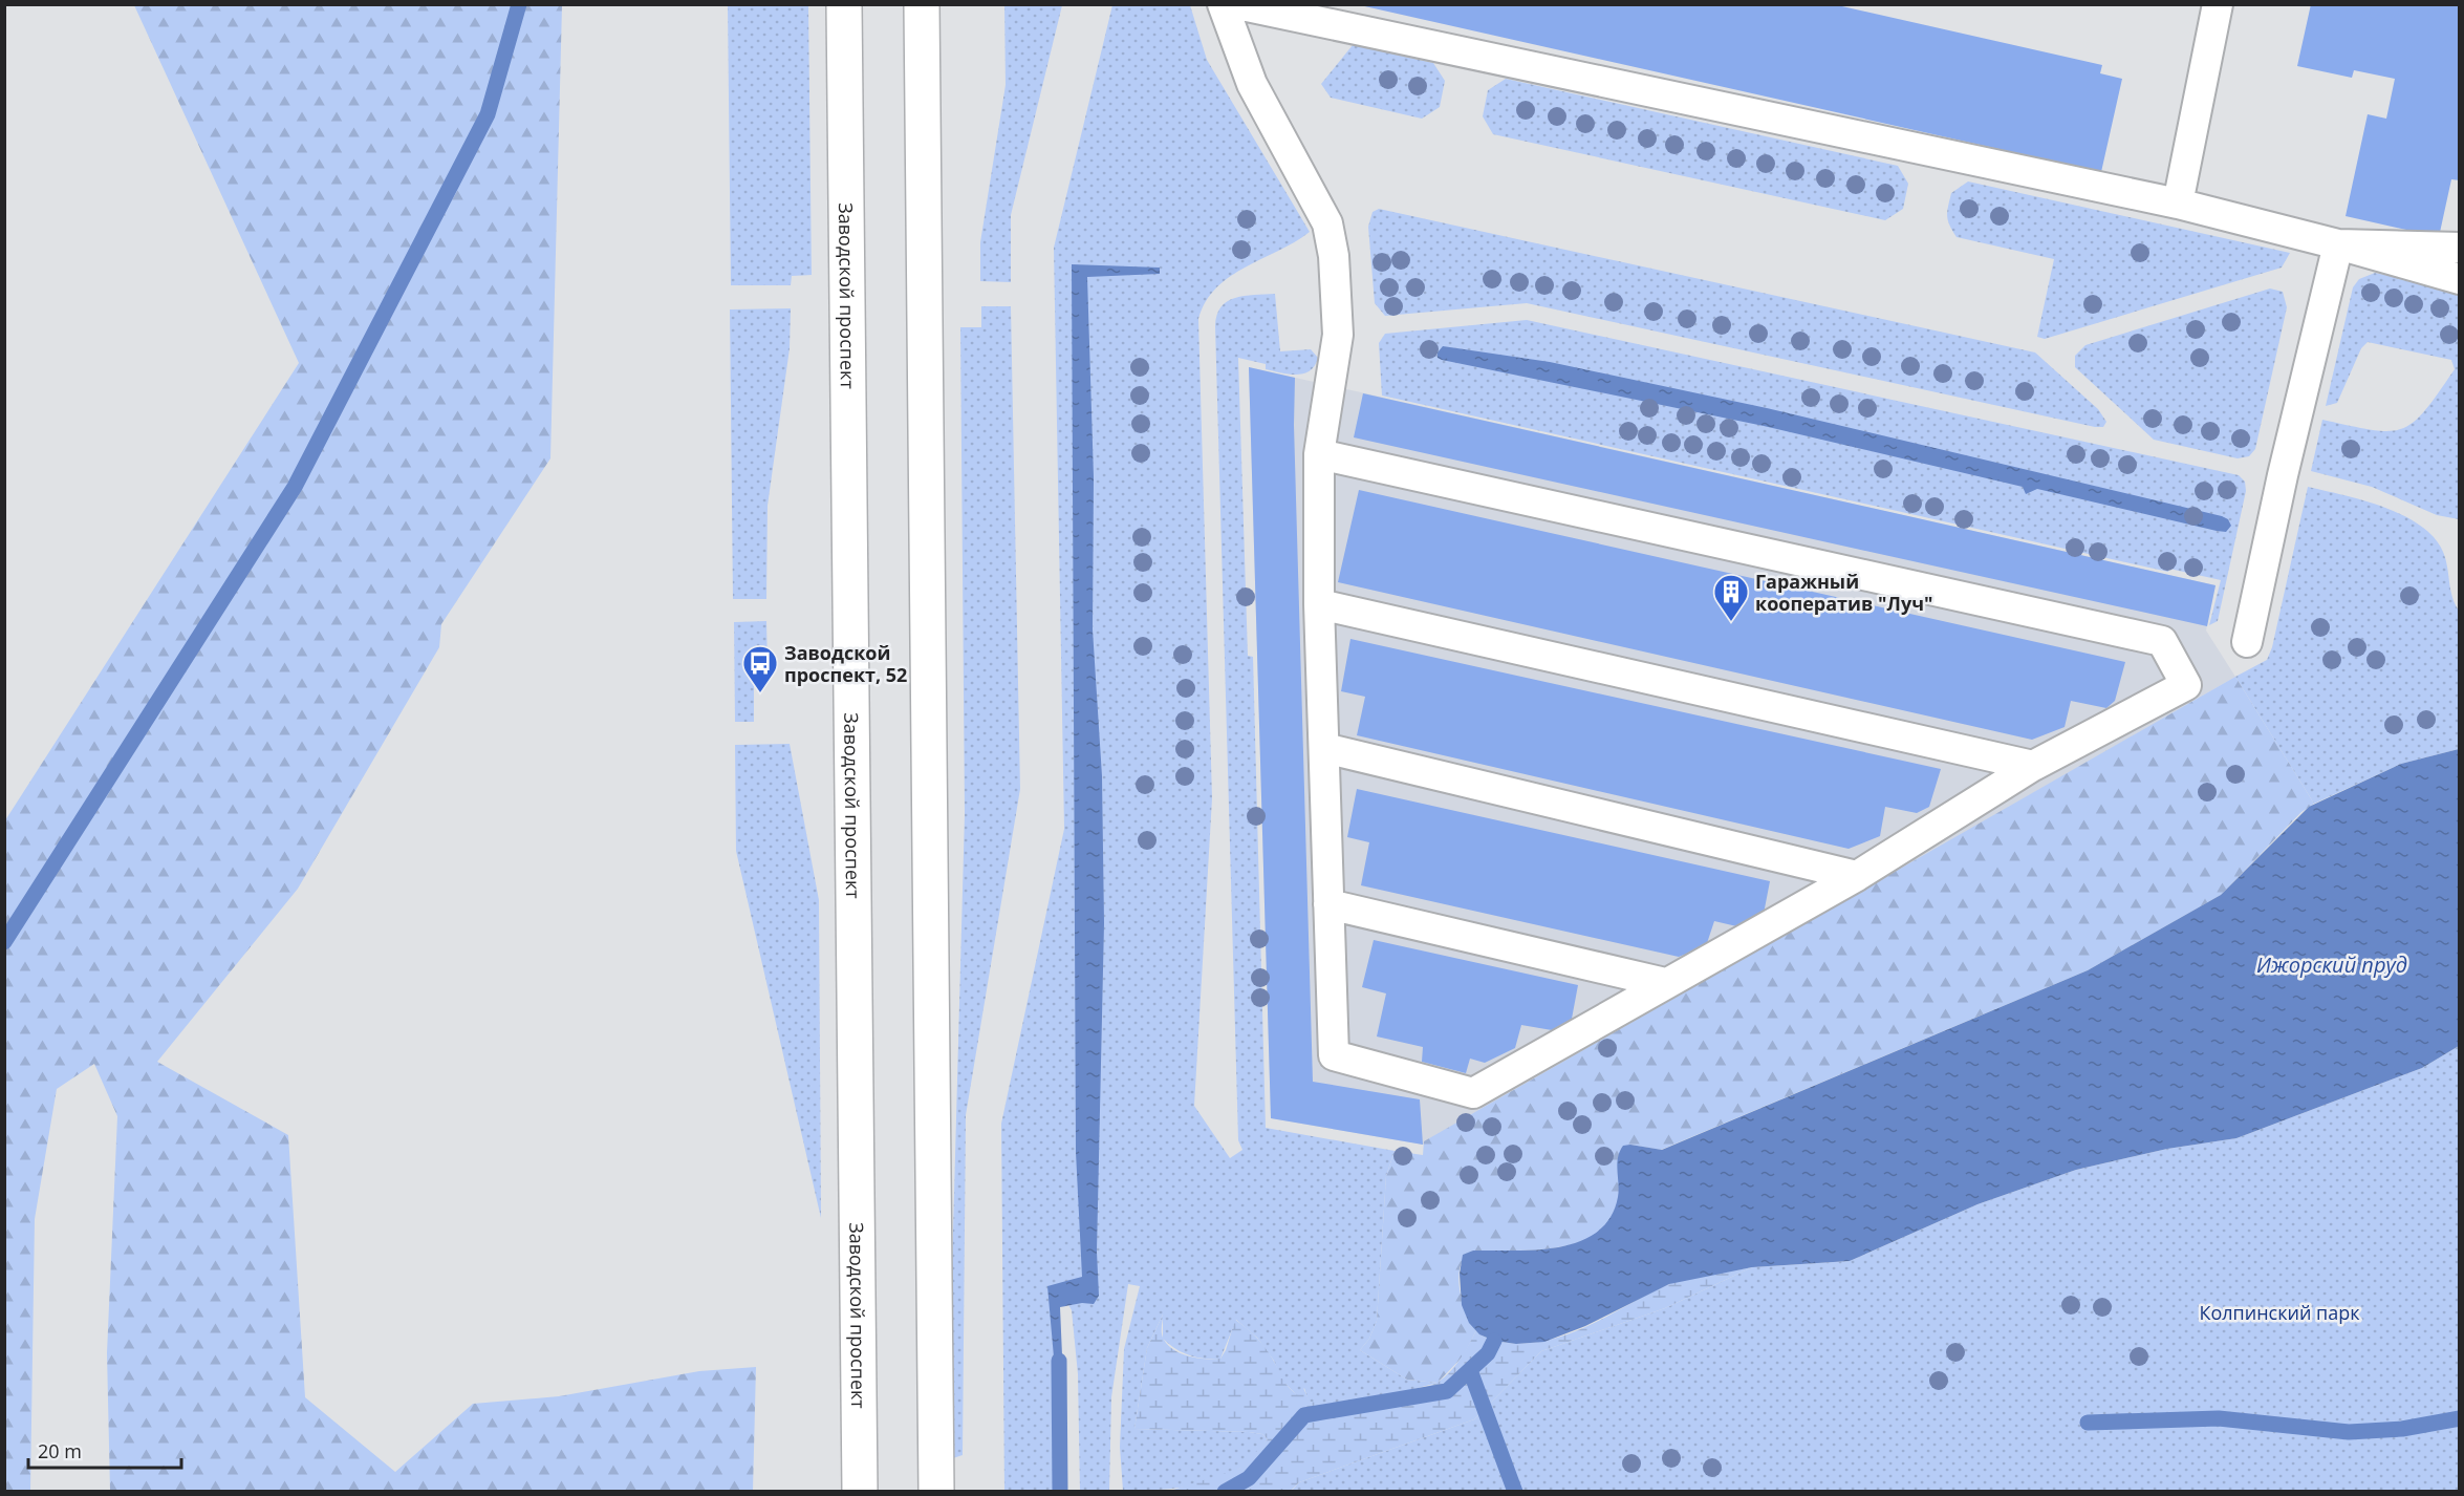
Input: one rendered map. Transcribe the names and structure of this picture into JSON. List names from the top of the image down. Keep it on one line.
{"streets":{"main road":["Заводской проспект"]},"water":["Ижорский пруд"],"parks":["Колпинский парк"],"places":{"building":["Гаражный кооператив \"Луч\""],"bus stop":["Заводской проспект, 52"]},"scale_bar":"20 m"}
